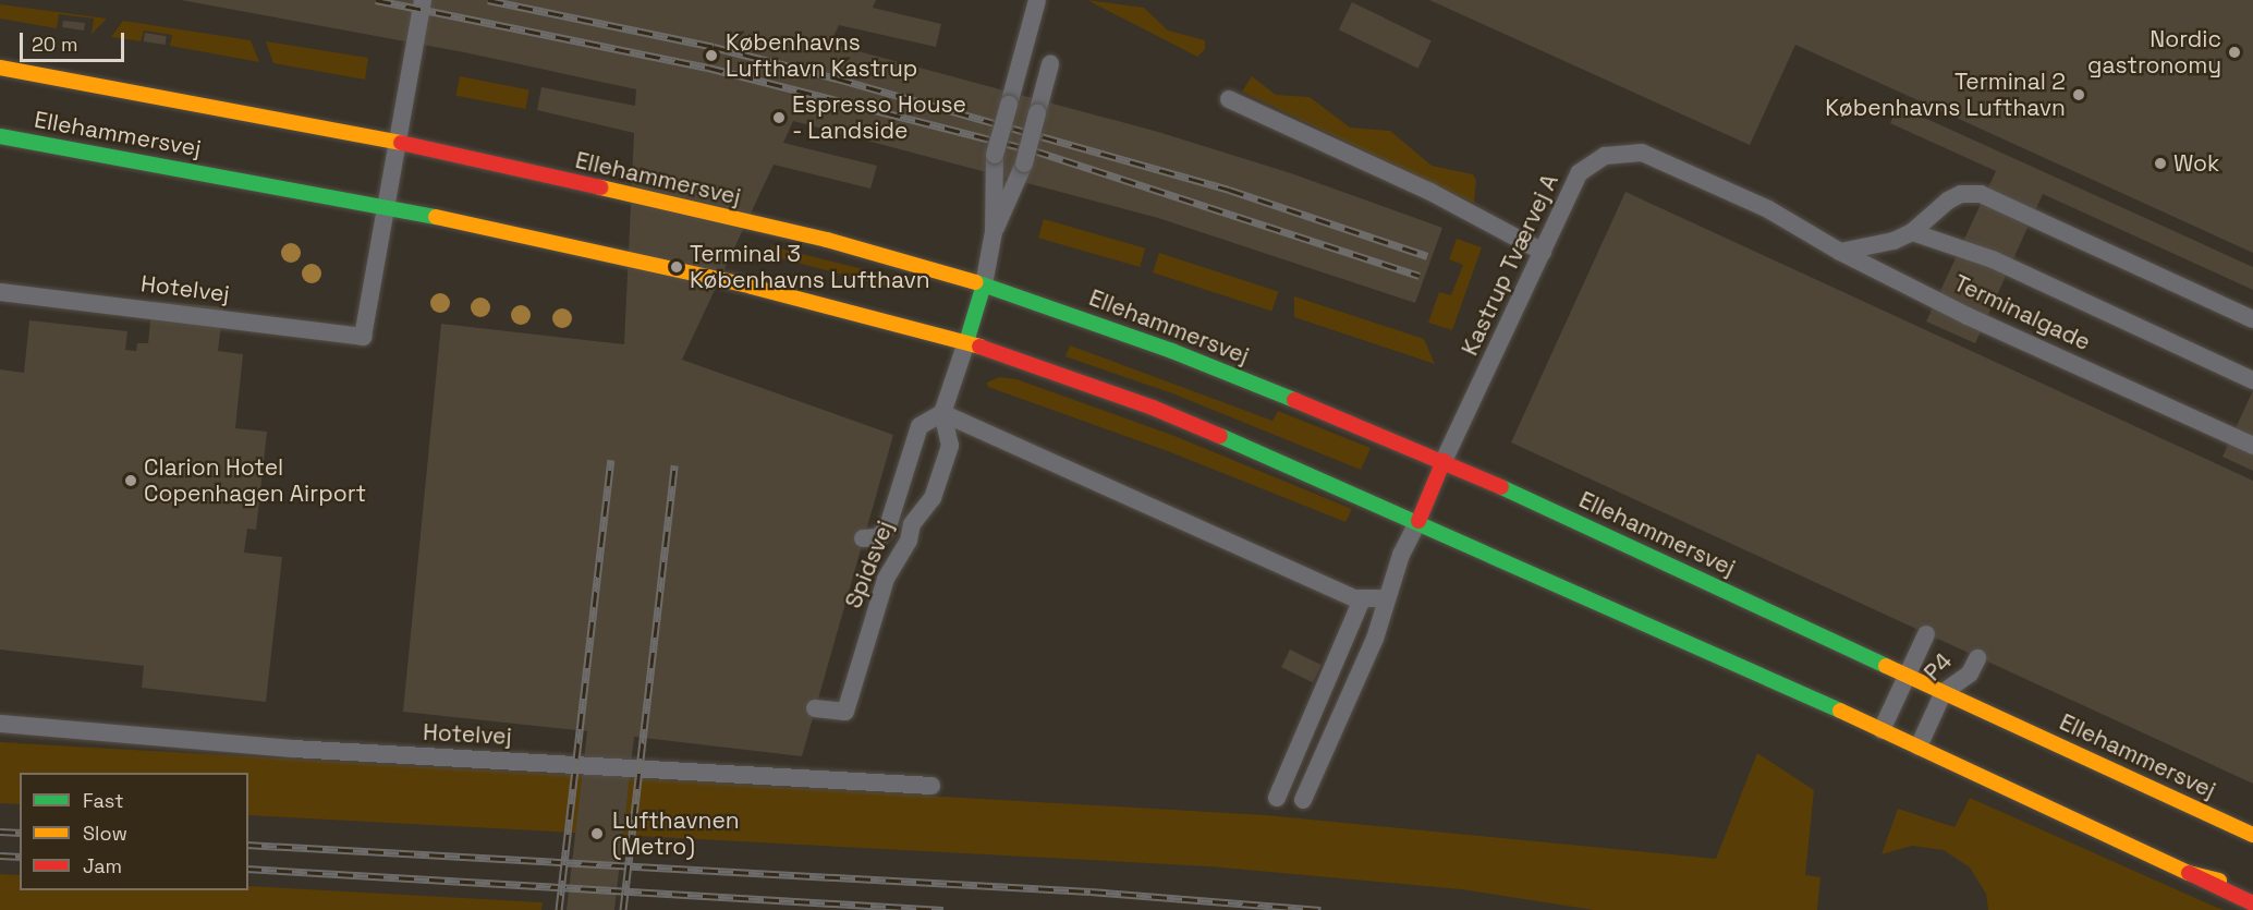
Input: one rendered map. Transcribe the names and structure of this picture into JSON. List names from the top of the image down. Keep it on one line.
{"streets":{"main road":["Ellehammersvej"],"lane":["Kastrup Tværvej A","Hotelvej","Terminalgade","Spidsvej","P4"]},"crossings":[["Ellehammersvej","Kastrup Tværvej A"],["Ellehammersvej","Hotelvej"],["Ellehammersvej","P4"],["Kastrup Tværvej A","Terminalgade"]],"places":["Nordic gastronomy","Københavns Lufthavn Kastrup","Terminal 2 Københavns Lufthavn","Espresso House - Landside","Wok","Terminal 3 Københavns Lufthavn","Clarion Hotel Copenhagen Airport","Lufthavnen (Metro)"],"legend":["Fast","Slow","Jam"],"scale_bar":"20 m"}
